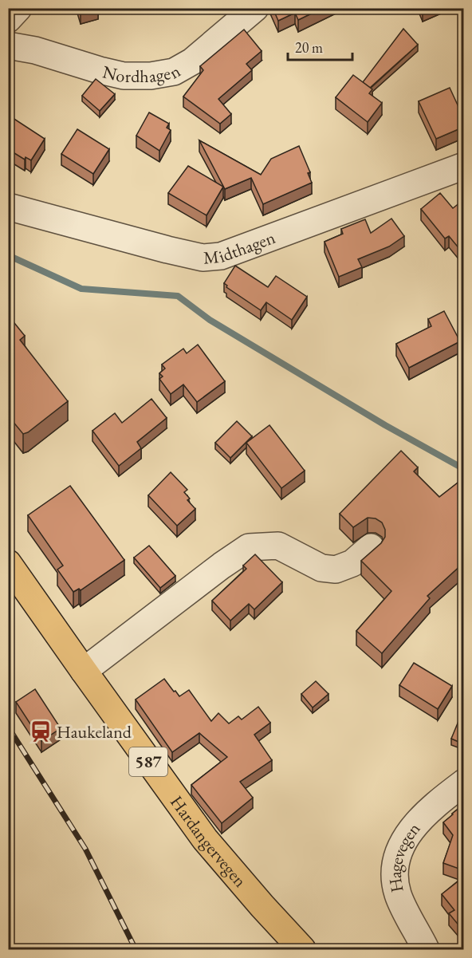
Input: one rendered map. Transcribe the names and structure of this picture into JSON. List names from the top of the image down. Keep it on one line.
{"streets":{"main road":["587","Hardangervegen"],"street":["Nordhagen","Midthagen","Hagevegen"]},"places":{"station":["Haukeland"]},"scale_bar":"20 m"}
